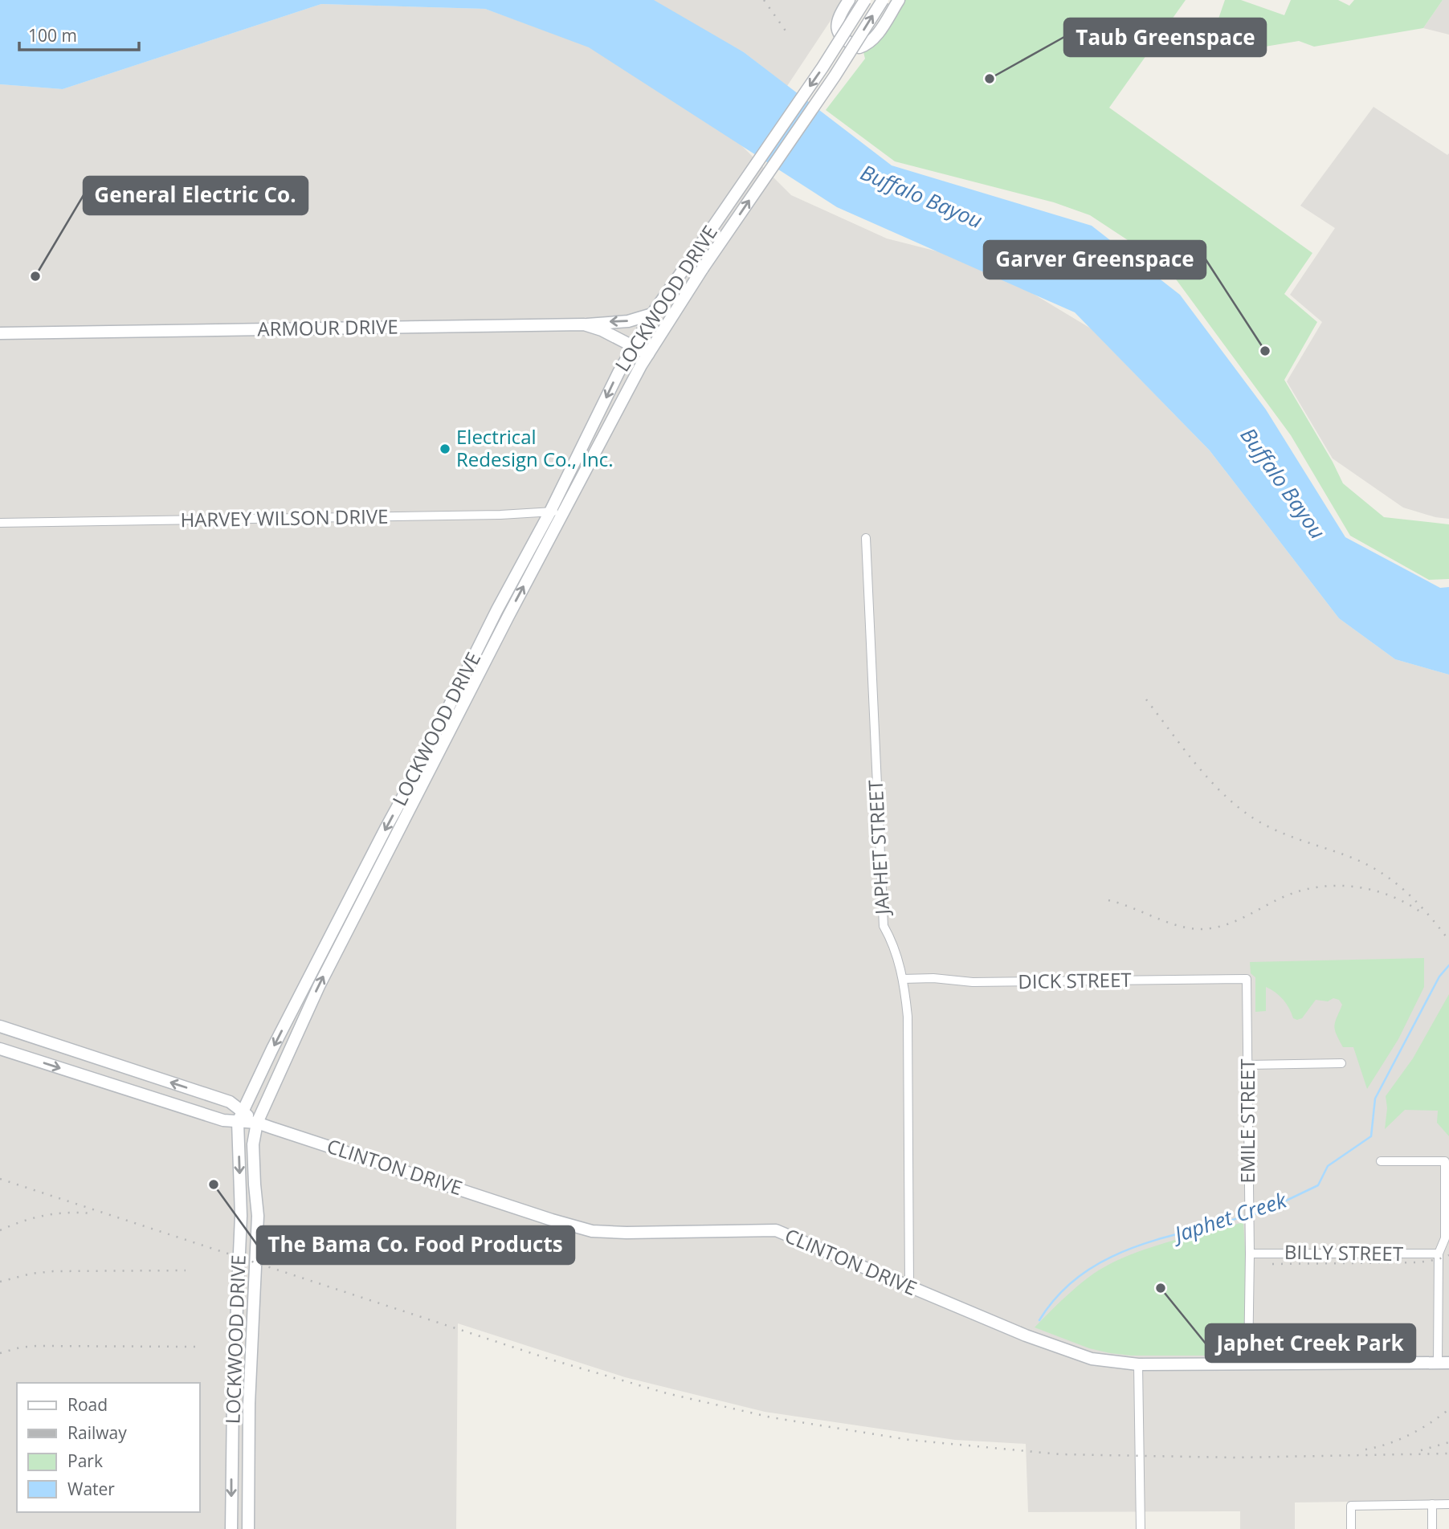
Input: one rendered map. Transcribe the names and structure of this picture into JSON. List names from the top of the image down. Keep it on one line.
{"streets":{"main road":["LOCKWOOD DRIVE","ARMOUR DRIVE","CLINTON DRIVE"],"street":["HARVEY WILSON DRIVE","JAPHET STREET","DICK STREET","EMILE STREET","BILLY STREET"]},"crossings":[["LOCKWOOD DRIVE","ARMOUR DRIVE"],["LOCKWOOD DRIVE","HARVEY WILSON DRIVE"],["LOCKWOOD DRIVE","CLINTON DRIVE"],["JAPHET STREET","DICK STREET"],["JAPHET STREET","CLINTON DRIVE"],["DICK STREET","EMILE STREET"],["EMILE STREET","CLINTON DRIVE"],["EMILE STREET","BILLY STREET"]],"water":["Buffalo Bayou","Japhet Creek"],"places":["Taub Greenspace","General Electric Co.","Garver Greenspace","Electrical Redesign Co., Inc.","The Bama Co. Food Products","Japhet Creek Park"],"legend":["Road","Railway","Park","Water"],"scale_bar":"100 m"}
